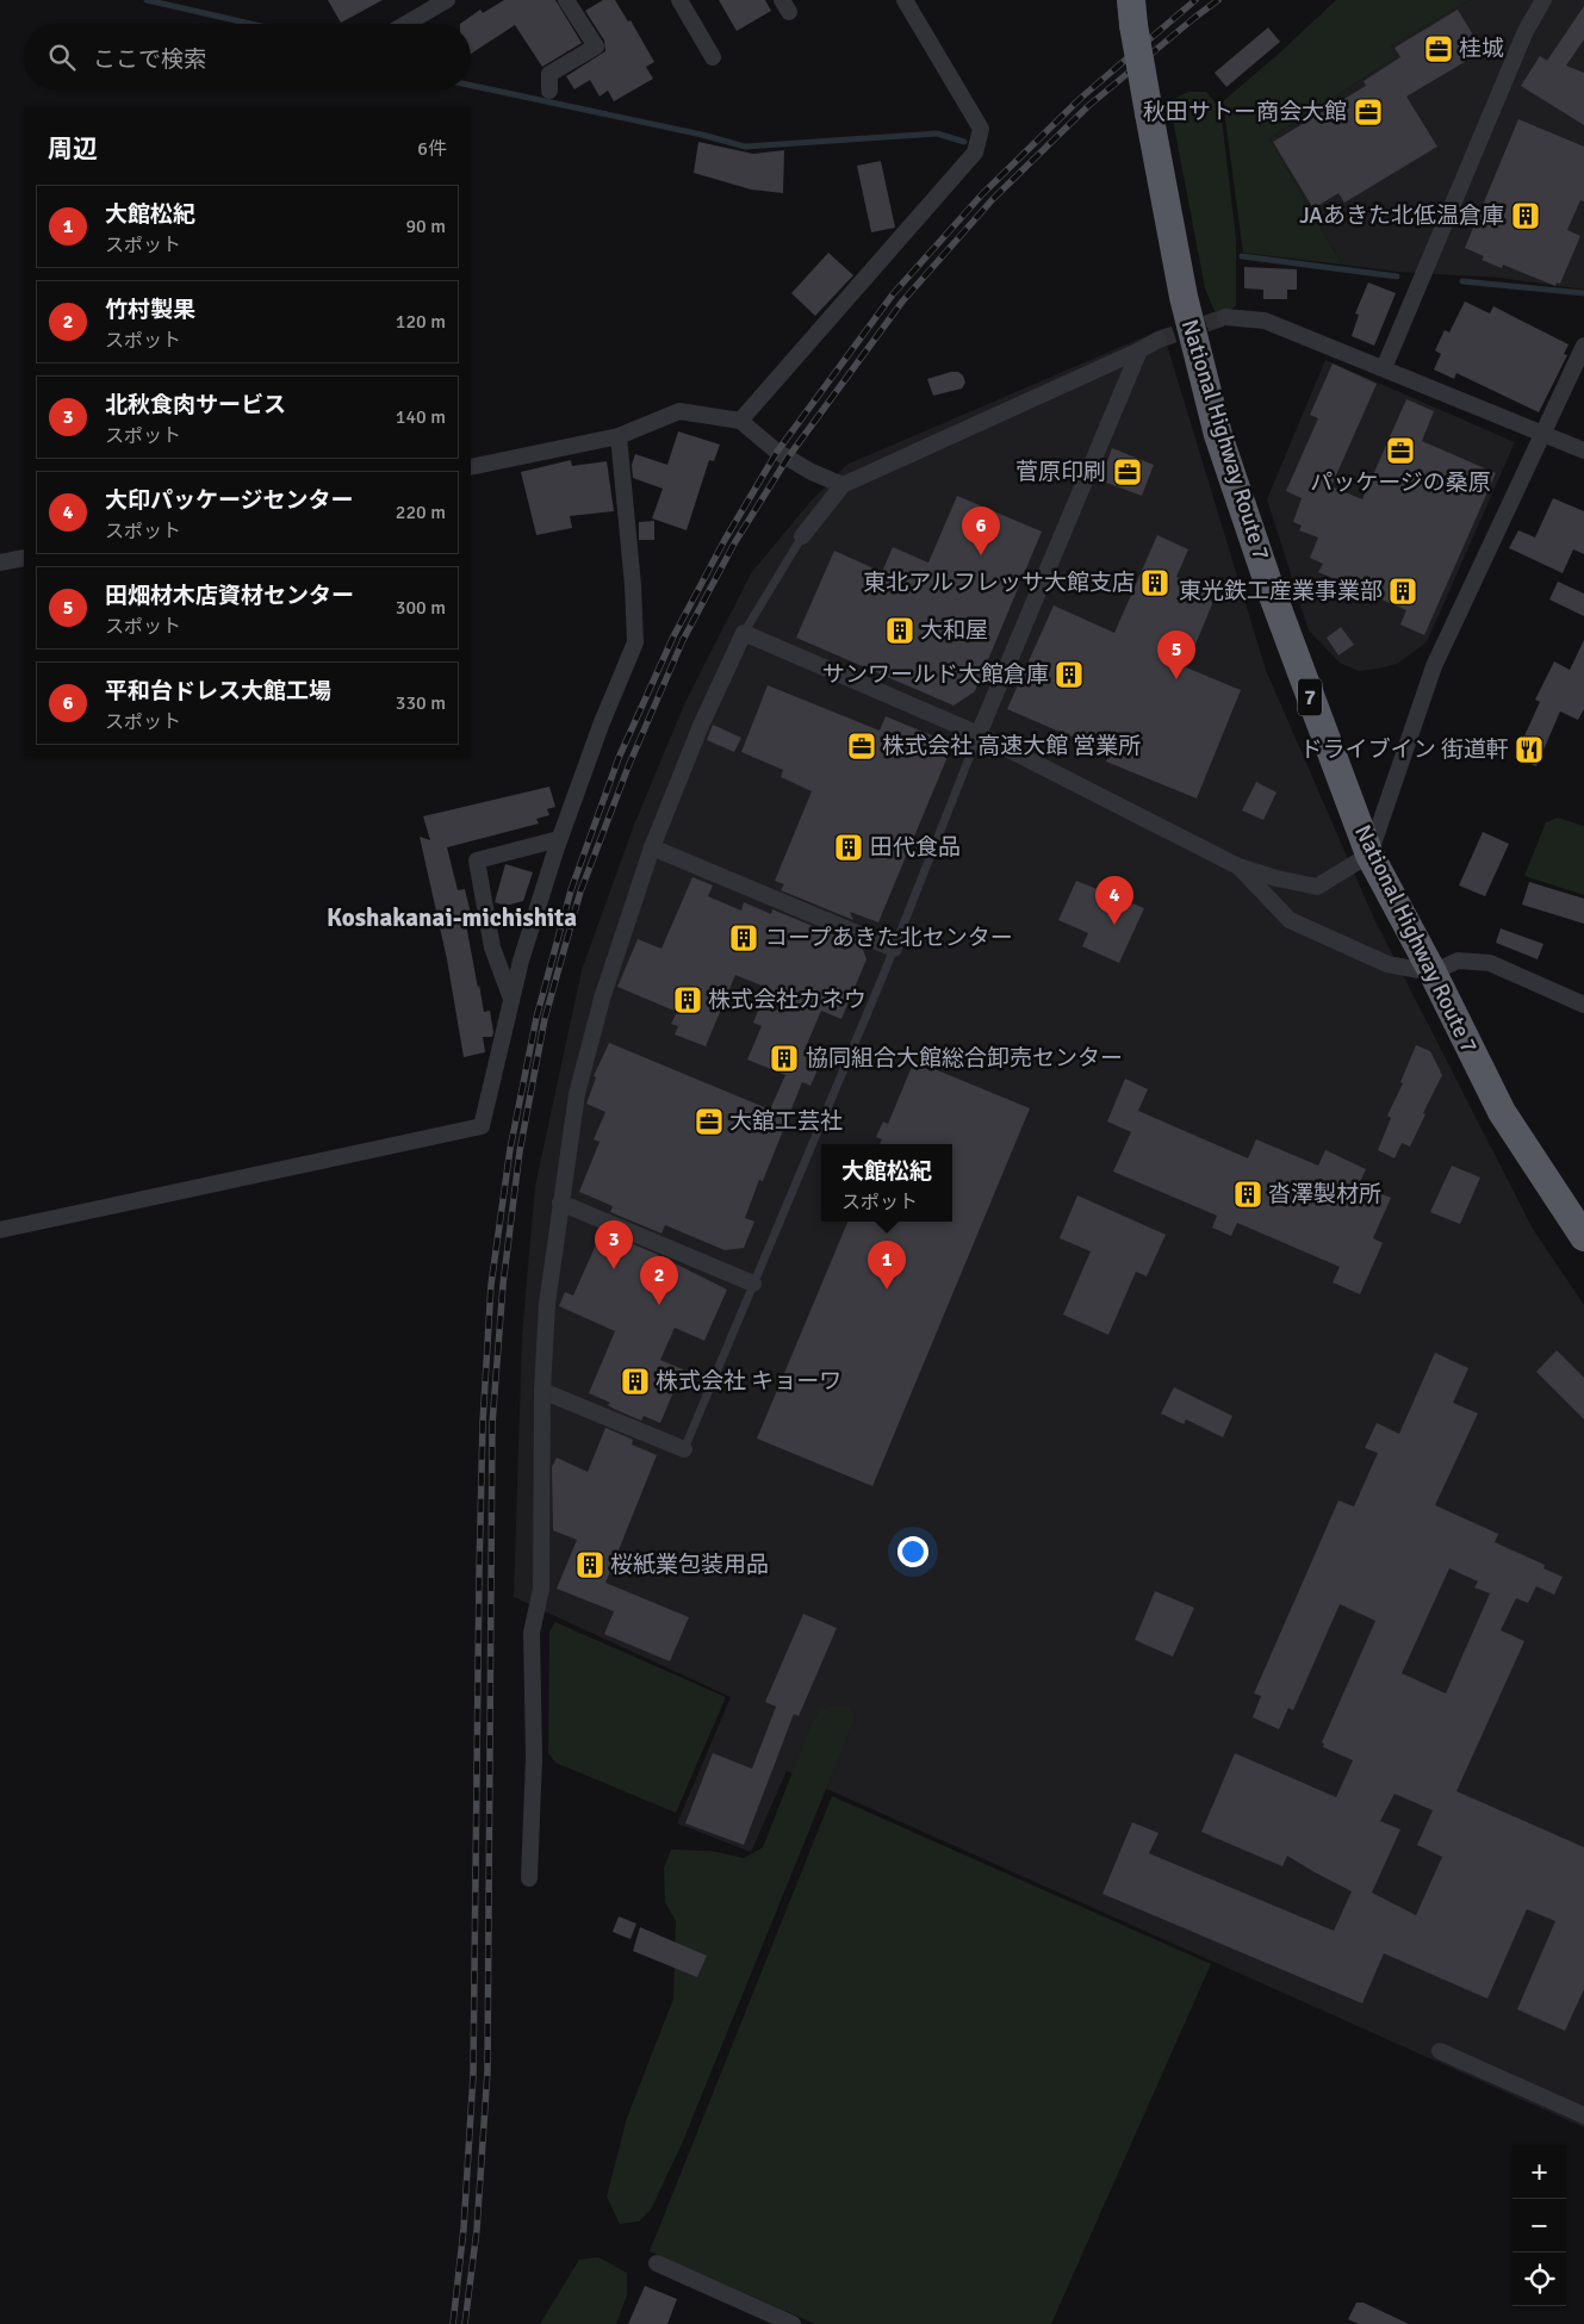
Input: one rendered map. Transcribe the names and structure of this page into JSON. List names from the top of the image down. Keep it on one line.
{"streets":{"highway":["National Highway Route 7","7"]},"districts":["Koshakanai-michishita"],"places":{"office":["桂城","秋田サトー商会大館","パッケージの桑原","菅原印刷","株式会社 高速大館 営業所","大舘工芸社"],"building":["JAあきた北低温倉庫","東北アルフレッサ大館支店","東光鉄工産業事業部","大和屋","サンワールド大館倉庫","田代食品","コープあきた北センター","株式会社カネウ","協同組合大館総合卸売センター","沓澤製材所","株式会社 キョーワ","桜紙業包装用品"],"restaurant":["ドライブイン 街道軒"]},"page":{"search":"ここで検索","heading":["周辺","6件"],"list":[{"mark":"1","name":"大館松紀","note":"スポット","value":"90 m"},{"mark":"2","name":"竹村製果","note":"スポット","value":"120 m"},{"mark":"3","name":"北秋食肉サービス","note":"スポット","value":"140 m"},{"mark":"4","name":"大印パッケージセンター","note":"スポット","value":"220 m"},{"mark":"5","name":"田畑材木店資材センター","note":"スポット","value":"300 m"},{"mark":"6","name":"平和台ドレス大館工場","note":"スポット","value":"330 m"}],"pins":["6","5","4","3","1","2"],"popup":["大館松紀","スポット"],"map_buttons":["+","−"]}}
